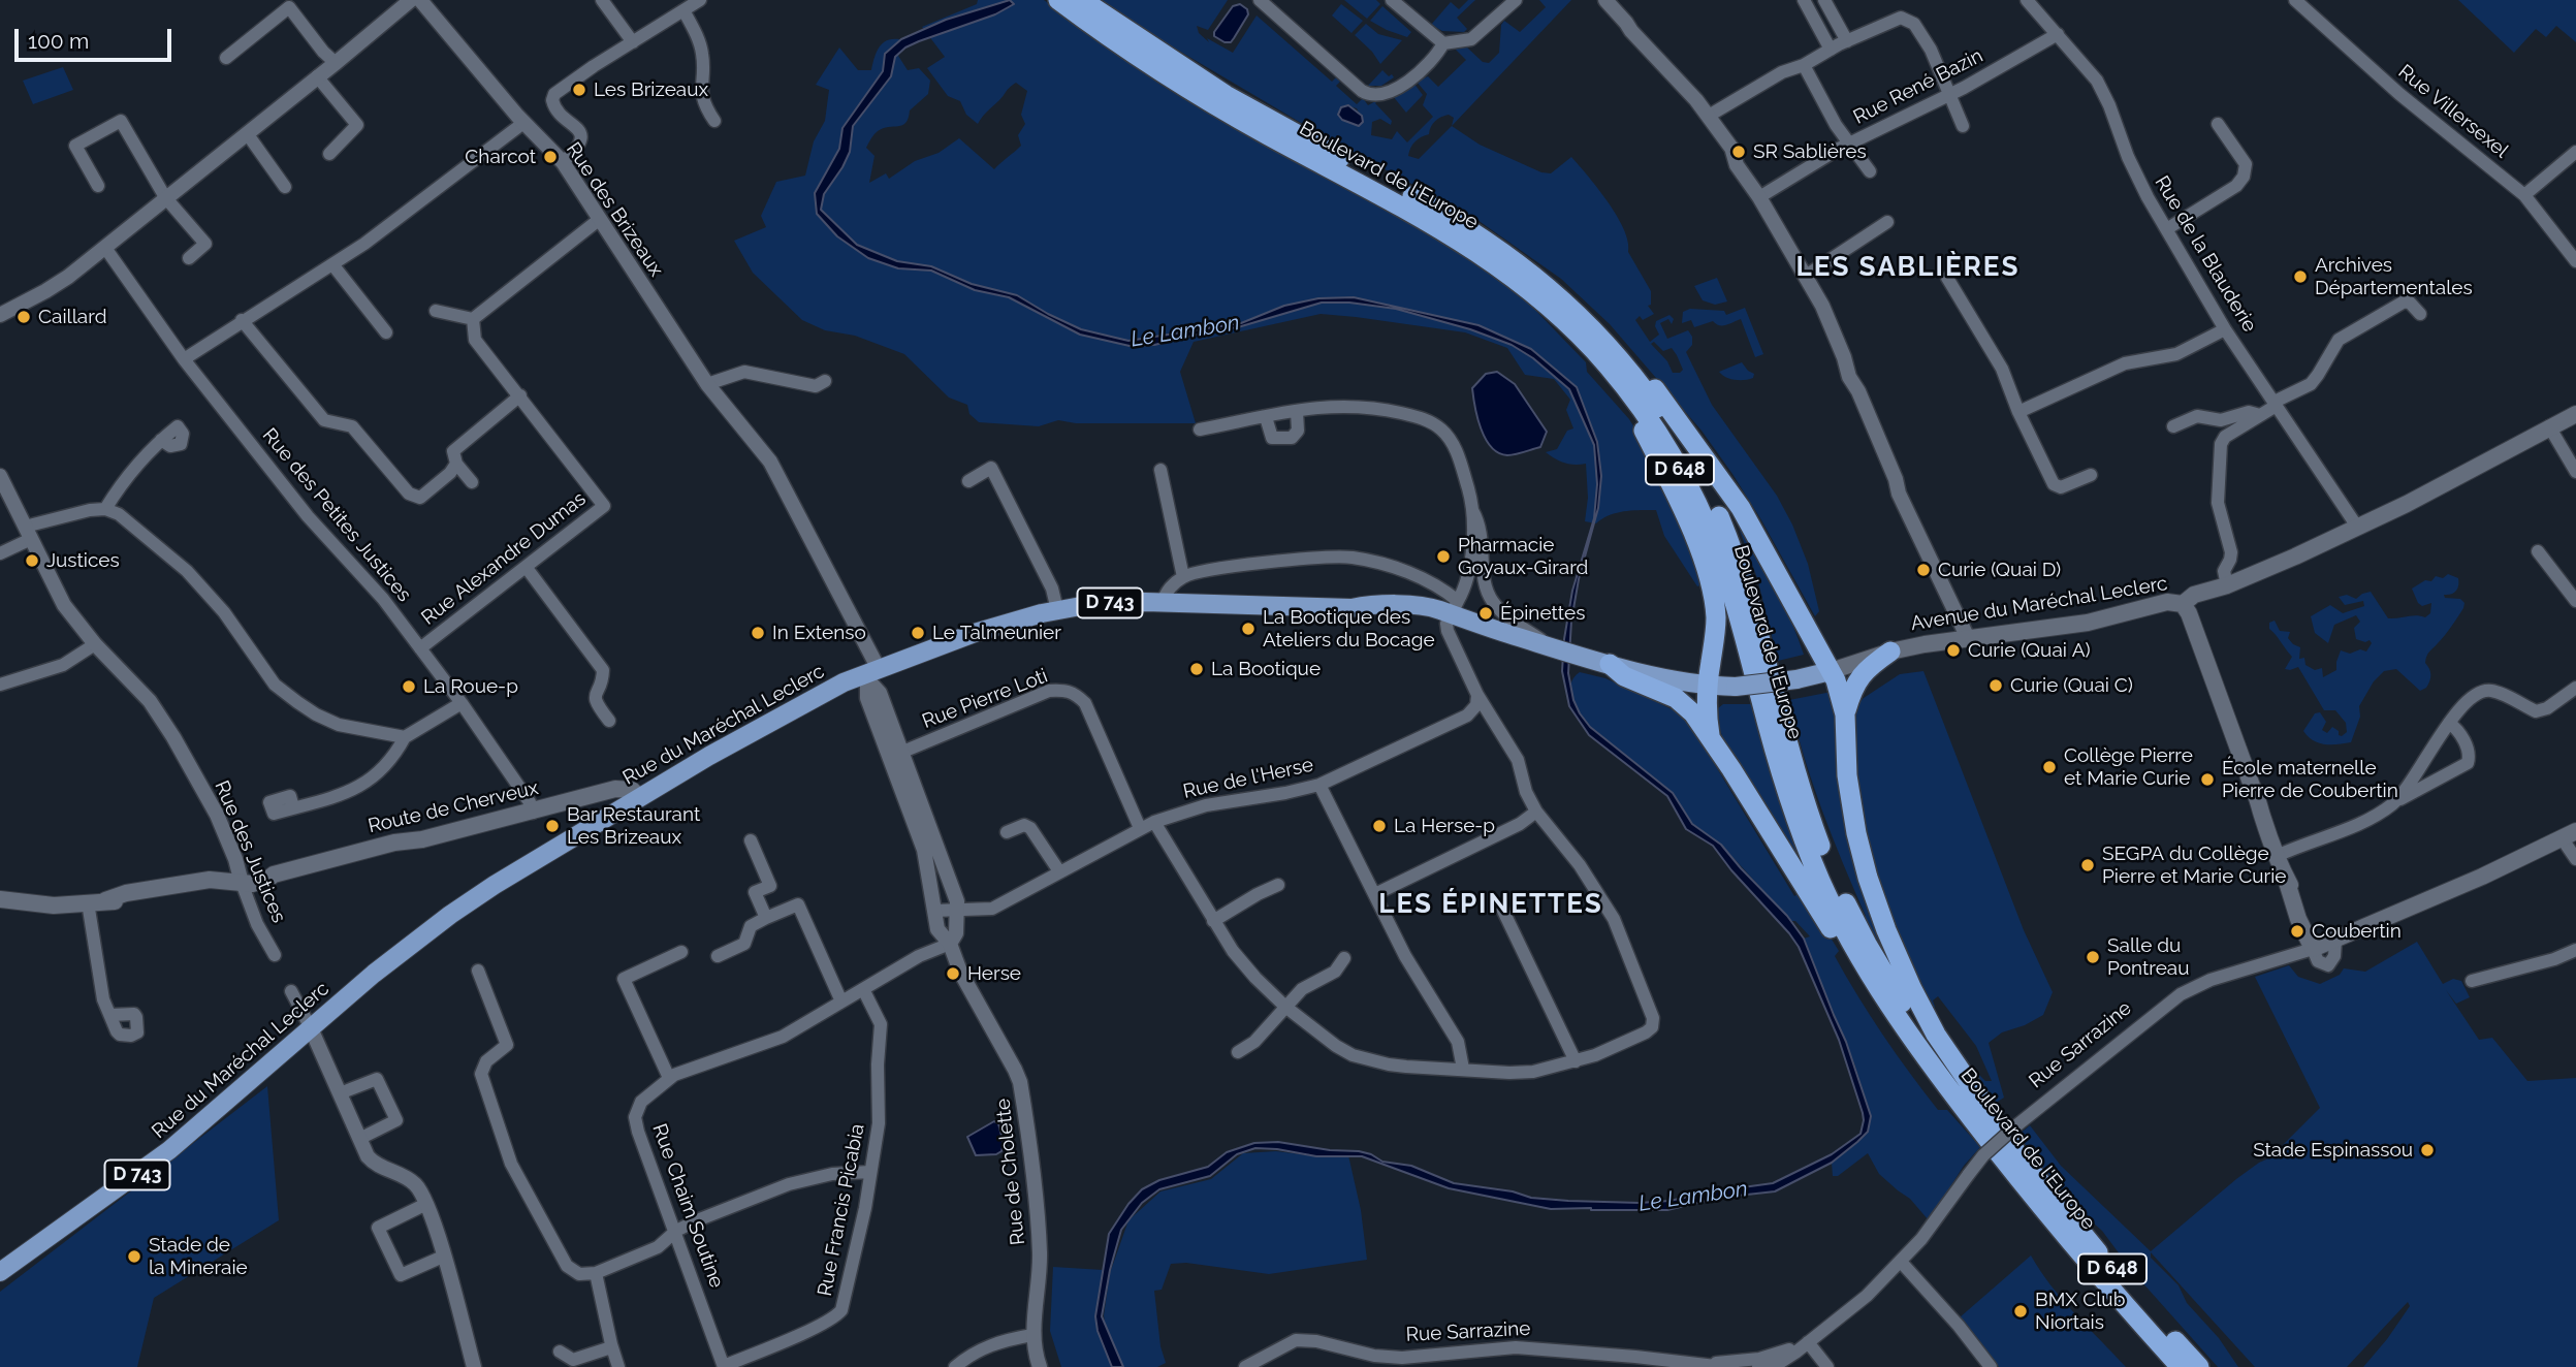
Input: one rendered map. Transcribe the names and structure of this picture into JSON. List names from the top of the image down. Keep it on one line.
{"streets":{"highway":["Boulevard de l'Europe","D 648"],"main road":["D 743","Avenue du Maréchal Leclerc","Rue du Maréchal Leclerc","Route de Cherveux","Rue Sarrazine"],"street":["Rue René Bazin","Rue Villersexel","Rue des Brizeaux","Rue de la Blauderie","Rue des Petites Justices","Rue Alexandre Dumas","Rue Pierre Loti","Rue de l'Herse","Rue des Justices","Rue de Cholette","Rue Chaim Soutine","Rue Francis Picabia"]},"crossings":[["Rue René Bazin","Rue de la Blauderie"],["Rue des Brizeaux","Rue du Maréchal Leclerc"],["Rue des Brizeaux","Rue de Cholette"],["Rue de la Blauderie","Avenue du Maréchal Leclerc"],["Rue des Petites Justices","Rue Alexandre Dumas"],["Rue des Petites Justices","Route de Cherveux"],["Avenue du Maréchal Leclerc","Rue du Maréchal Leclerc"],["Rue Pierre Loti","Rue de l'Herse"],["Rue Pierre Loti","Rue de Cholette"],["Rue du Maréchal Leclerc","Route de Cherveux"],["Rue du Maréchal Leclerc","Rue de Cholette"],["Rue de l'Herse","Rue de Cholette"],["Route de Cherveux","Rue des Justices"],["Rue de Cholette","Rue Chaim Soutine"],["Rue Chaim Soutine","Rue Francis Picabia"]],"districts":["LES SABLIÈRES","LES ÉPINETTES"],"water":["Le Lambon"],"places":["Les Brizeaux","SR Sablières","Charcot","Archives Départementales","Caillard","Pharmacie Goyaux-Girard","Justices","Curie (Quai D)","Épinettes","La Bootique des Ateliers du Bocage","In Extenso","Le Talmeunier","Curie (Quai A)","La Bootique","Curie (Quai C)","La Roue-p","Collège Pierre et Marie Curie","École maternelle Pierre de Coubertin","Bar Restaurant Les Brizeaux","La Herse-p","SEGPA du Collège Pierre et Marie Curie","Coubertin","Salle du Pontreau","Herse","Stade Espinassou","Stade de la Mineraie","BMX Club Niortais"],"scale_bar":"100 m"}
